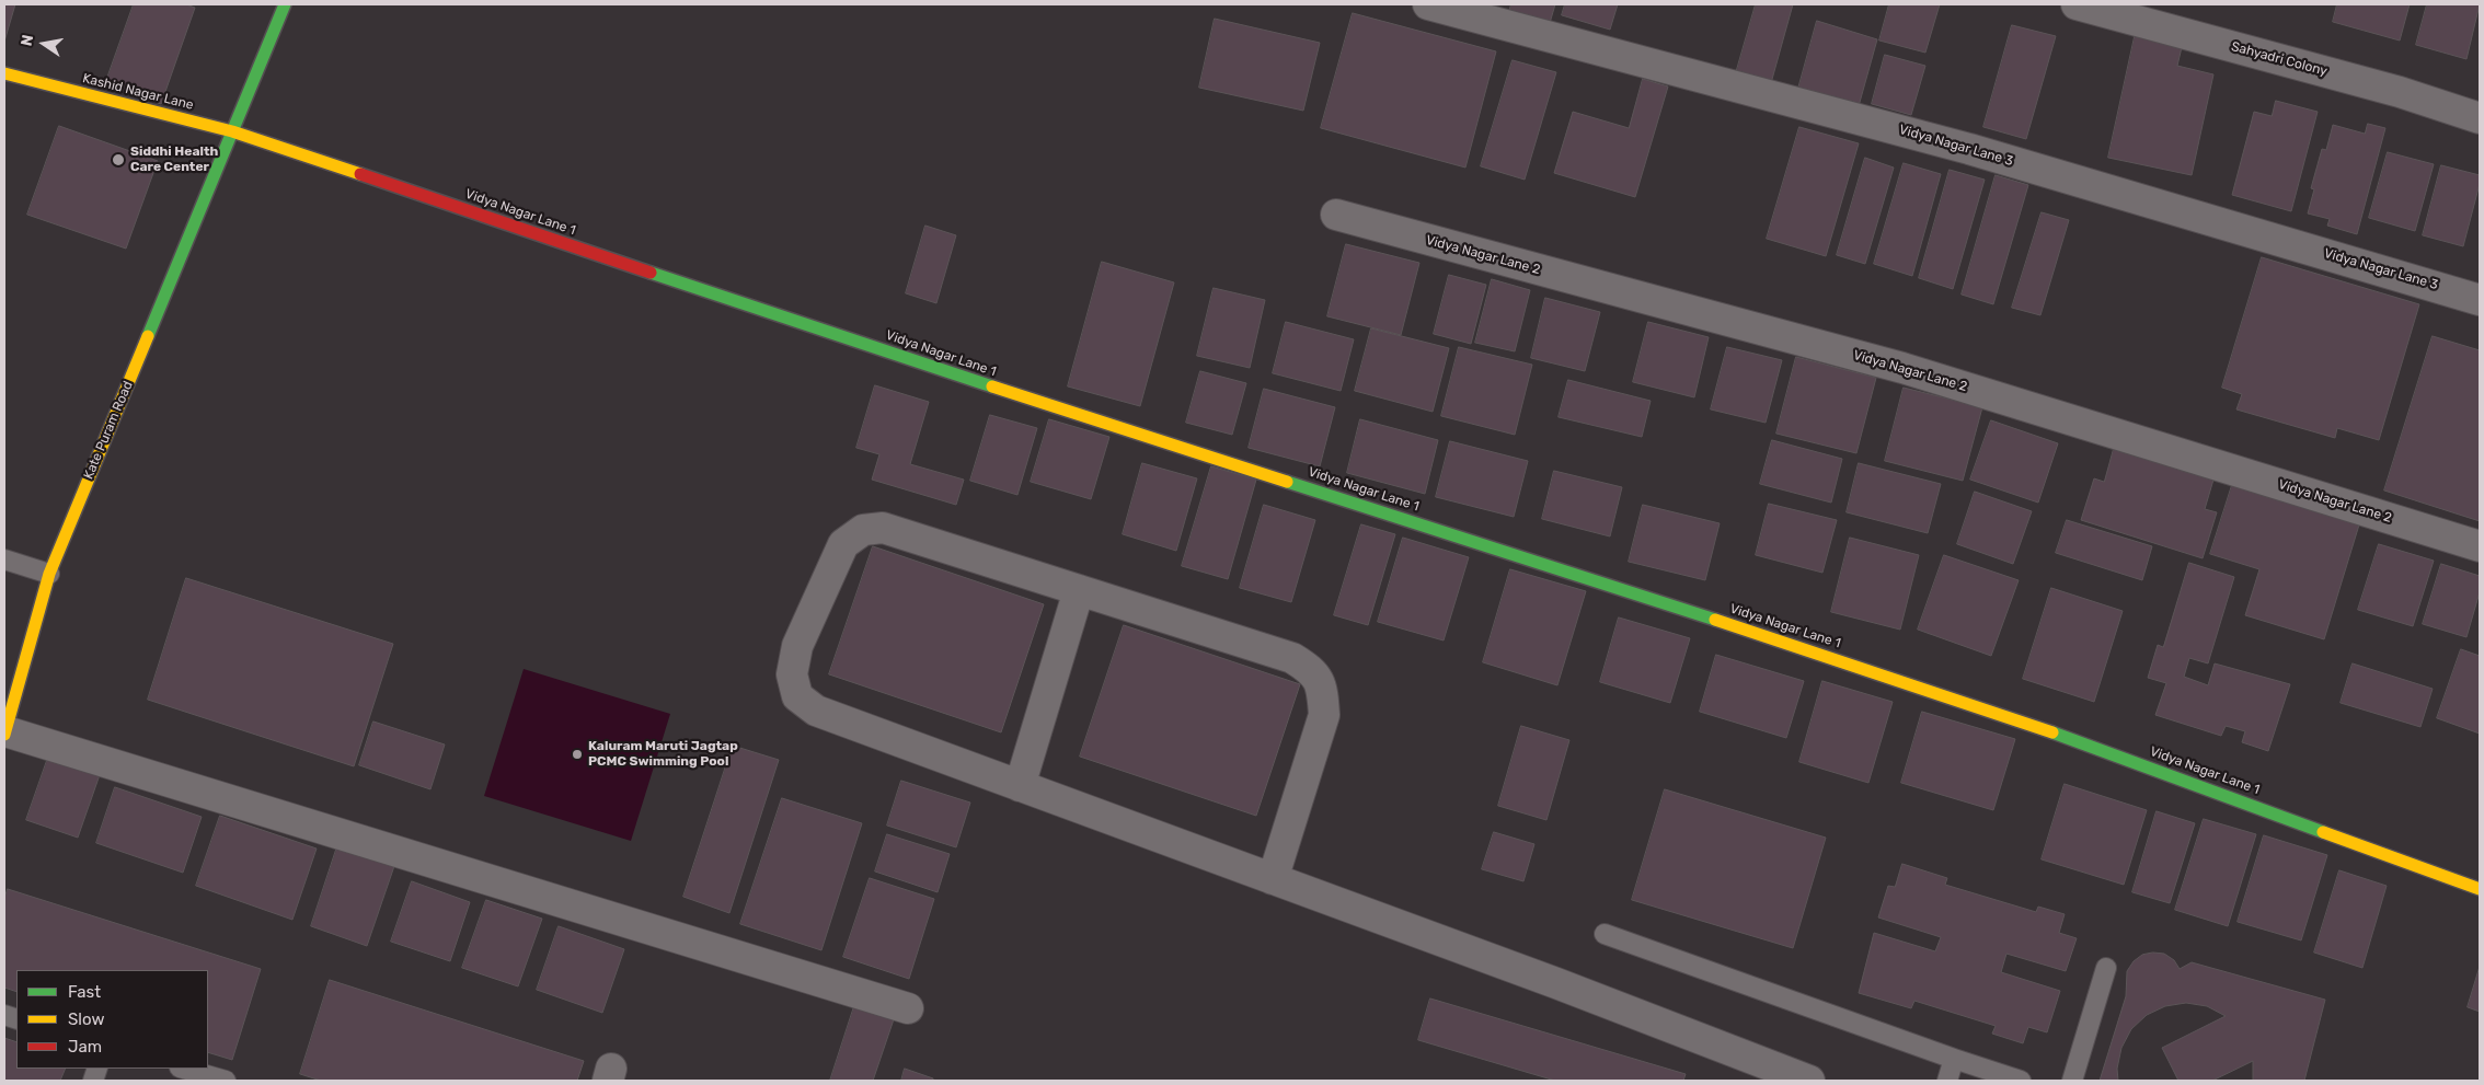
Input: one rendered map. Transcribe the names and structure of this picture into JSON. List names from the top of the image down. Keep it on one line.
{"streets":{"street":["Sahyadri Colony","Kashid Nagar Lane","Vidya Nagar Lane 3","Vidya Nagar Lane 1","Vidya Nagar Lane 2","Kate Puram Road"]},"crossings":[["Kashid Nagar Lane","Vidya Nagar Lane 1"],["Kashid Nagar Lane","Kate Puram Road"],["Vidya Nagar Lane 1","Kate Puram Road"]],"places":["Siddhi Health Care Center","Kaluram Maruti Jagtap PCMC Swimming Pool"],"legend":["Fast","Slow","Jam"],"north":"left"}
